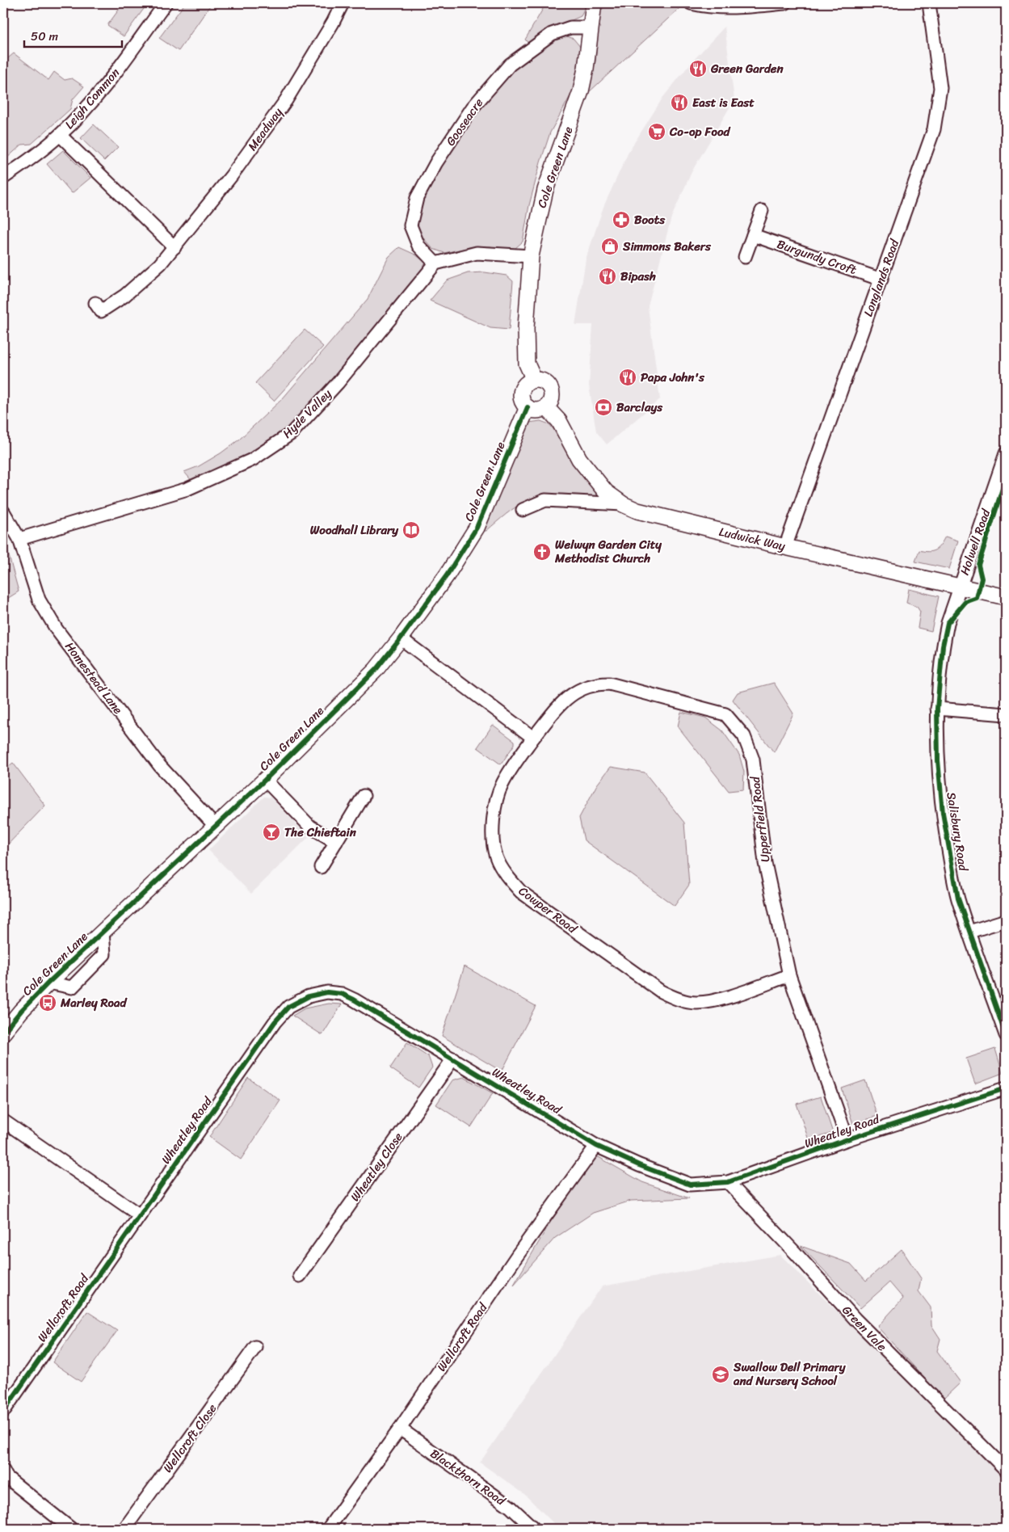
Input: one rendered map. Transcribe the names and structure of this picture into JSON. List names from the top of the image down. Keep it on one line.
{"streets":{"street":["Leigh Common","Gooseacre","Meadway","Cole Green Lane","Burgundy Croft","Longlands Road","Hyde Valley","Ludwick Way","Holwell Road","Homestead Lane","Upperfield Road","Salisbury Road","Cowper Road","Wheatley Road","Wheatley Close","Wellcroft Road","Green Vale","Wellcroft Close","Blackthorn Road"]},"crossings":[["Gooseacre","Cole Green Lane"],["Gooseacre","Hyde Valley"],["Cole Green Lane","Ludwick Way"],["Cole Green Lane","Homestead Lane"],["Burgundy Croft","Longlands Road"],["Longlands Road","Ludwick Way"],["Hyde Valley","Homestead Lane"],["Ludwick Way","Holwell Road"],["Ludwick Way","Salisbury Road"],["Holwell Road","Salisbury Road"],["Upperfield Road","Cowper Road"],["Upperfield Road","Wheatley Road"],["Wheatley Road","Wheatley Close"],["Wheatley Road","Wellcroft Road"],["Wheatley Road","Green Vale"],["Wellcroft Road","Blackthorn Road"]],"places":{"restaurant":["Green Garden","East is East","Bipash","Papa John's"],"supermarket":["Co-op Food"],"pharmacy":["Boots"],"shop":["Simmons Bakers"],"bank":["Barclays"],"library":["Woodhall Library"],"church":["Welwyn Garden City Methodist Church"],"bar":["The Chieftain"],"bus stop":["Marley Road"],"school or university":["Swallow Dell Primary and Nursery School"]},"scale_bar":"50 m"}
